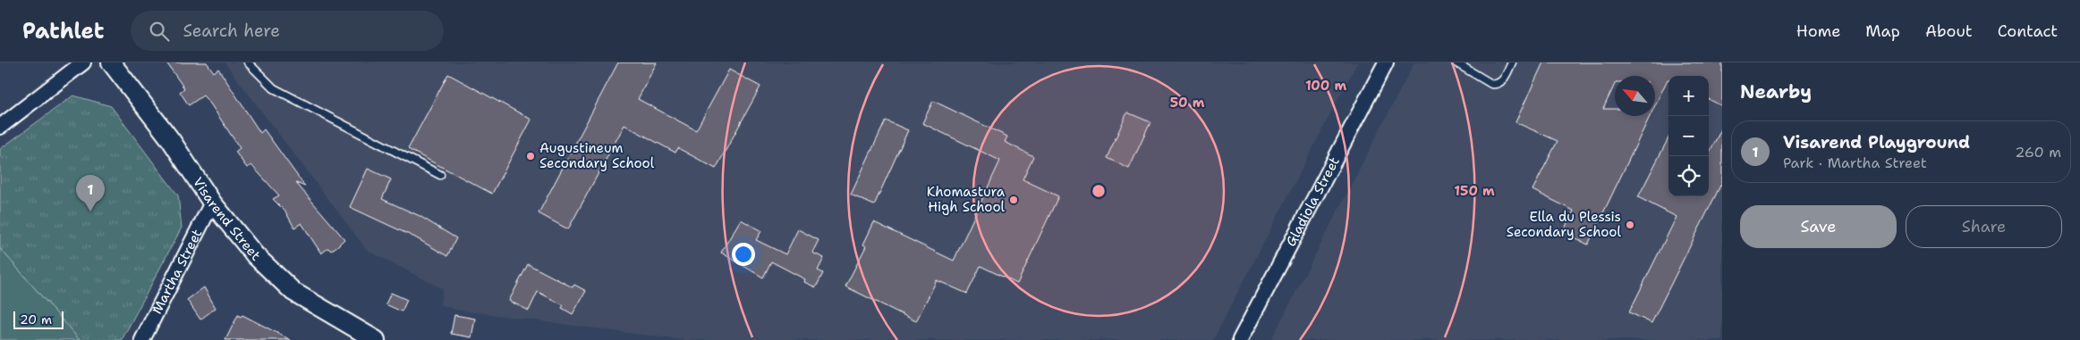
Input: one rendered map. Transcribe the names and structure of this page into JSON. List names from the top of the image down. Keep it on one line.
{"streets":{"street":["Gladiola Street","Visarend Street","Martha Street"]},"crossings":[["Visarend Street","Martha Street"]],"places":["Augustineum Secondary School","Khomastura High School","Ella du Plessis Secondary School"],"scale_bar":"20 m","north":"top left","page":{"header":"Pathlet","search":"Search here","nav":["Home","Map","About","Contact"],"heading":"Nearby","map_buttons":["+","−"],"list":[{"mark":"1","name":"Visarend Playground","note":"Park · Martha Street","value":"260 m"}],"pins":"1","buttons":["Save","Share"],"scale":"20 m"},"rings":["100 m","50 m","150 m"]}
